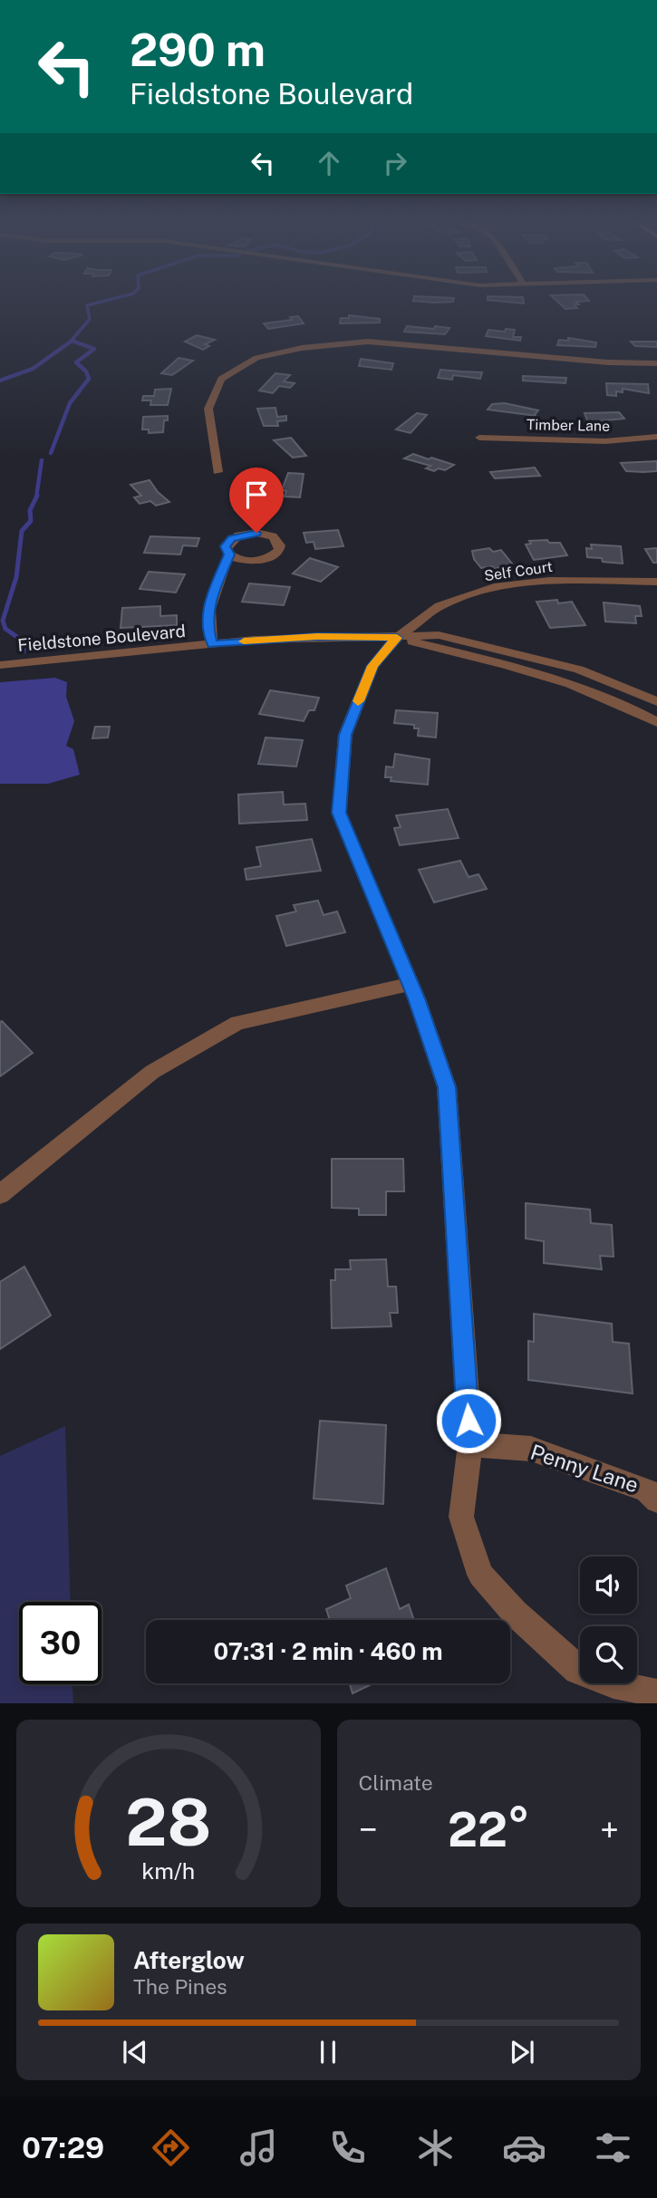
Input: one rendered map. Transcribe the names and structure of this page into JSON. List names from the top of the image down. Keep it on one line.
{"streets":{"street":["Timber Lane","Self Court","Fieldstone Boulevard","Penny Lane"]},"crossings":[["Self Court","Fieldstone Boulevard"]],"page":{"turn":["290 m","Fieldstone Boulevard"],"limit":"30","trip":"07:31 · 2 min · 460 m","tile":"Climate","heat":["−","22°","+"],"song":["Afterglow","The Pines"],"tabs":"07:29","gauge":["28","km/h"]}}
